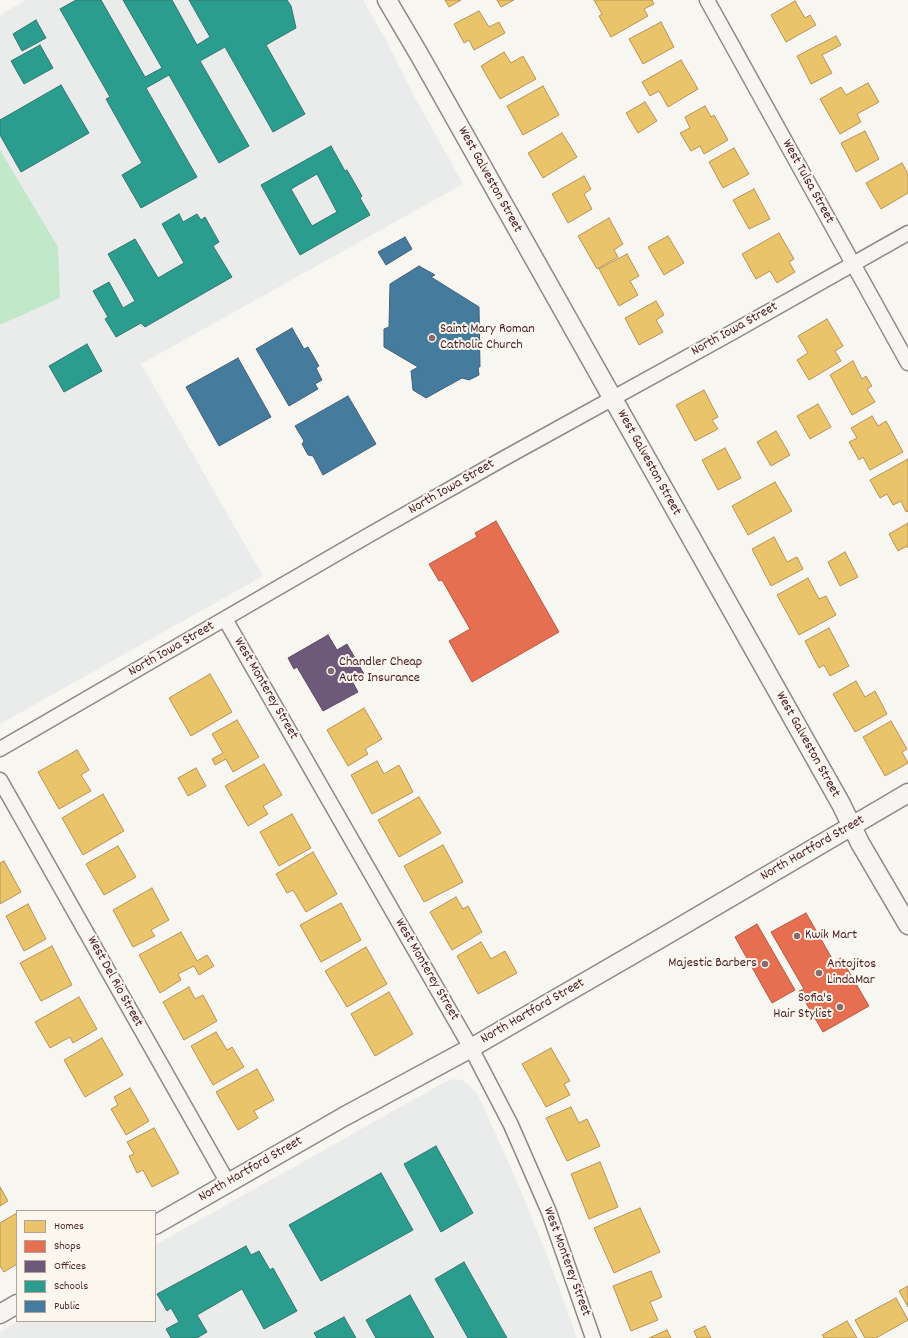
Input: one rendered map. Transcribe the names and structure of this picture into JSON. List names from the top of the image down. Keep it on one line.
{"streets":{"street":["West Galveston Street","West Tulsa Street","North Iowa Street","West Monterey Street","North Hartford Street","West Del Rio Street"]},"crossings":[["West Galveston Street","North Iowa Street"],["West Galveston Street","North Hartford Street"],["West Tulsa Street","North Iowa Street"],["North Iowa Street","West Monterey Street"],["West Monterey Street","North Hartford Street"],["North Hartford Street","West Del Rio Street"]],"places":["Saint Mary Roman Catholic Church","Chandler Cheap Auto Insurance","Kwik Mart","Majestic Barbers","Antojitos LindaMar","Sofia's Hair Stylist"],"legend":["Homes","Shops","Offices","Schools","Public"]}
